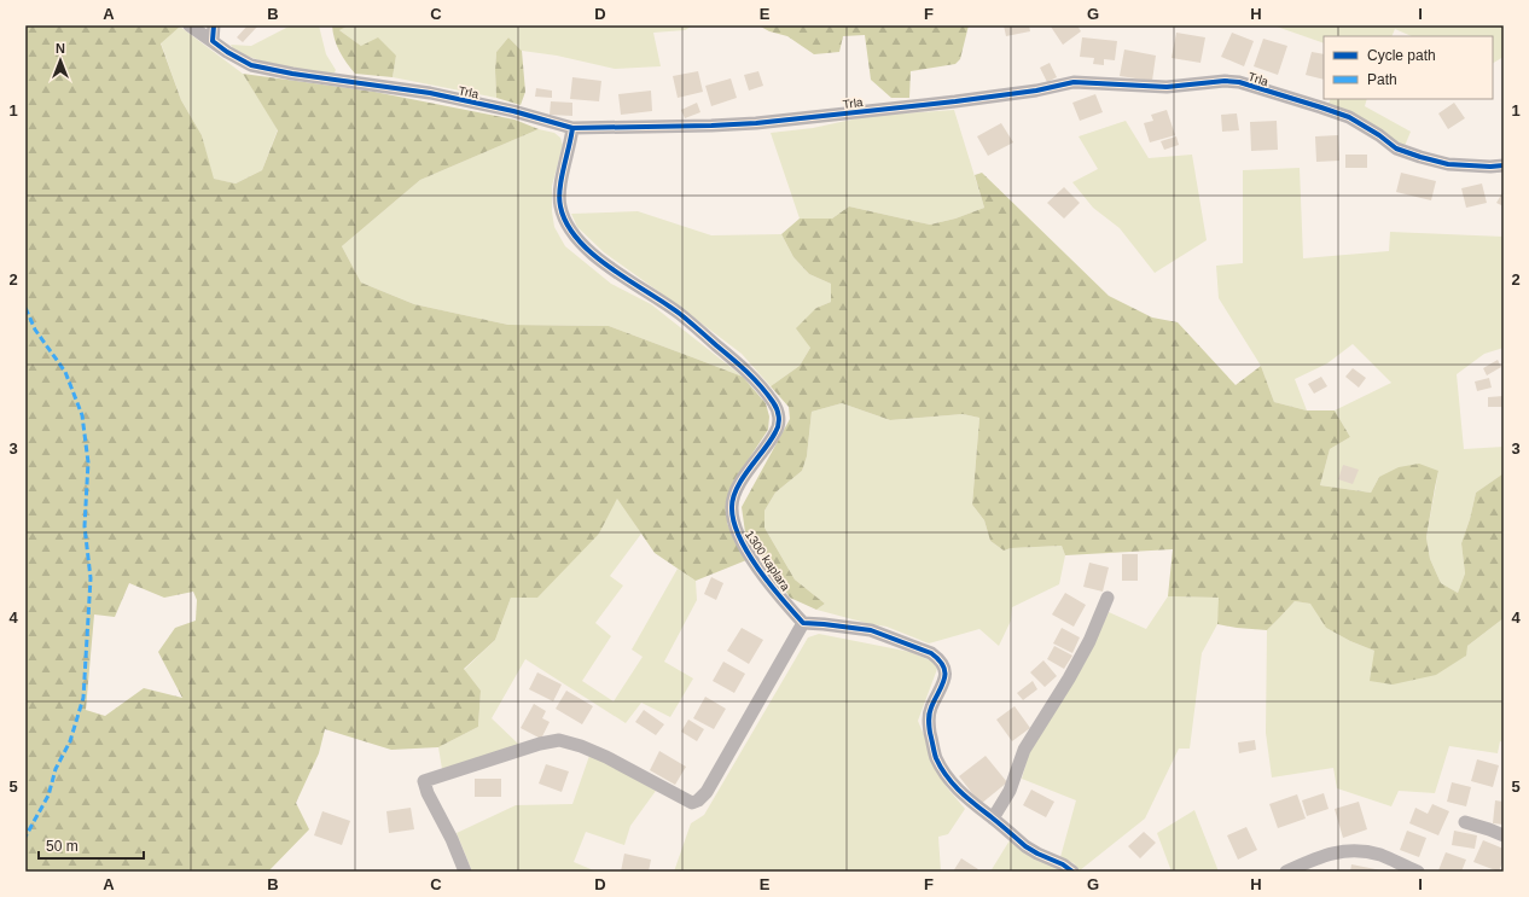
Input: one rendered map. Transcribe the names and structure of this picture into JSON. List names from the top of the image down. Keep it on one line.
{"streets":{"street":["Trla","1300 kaplara"]},"crossings":[["Trla","1300 kaplara"]],"legend":["Cycle path","Path"],"scale_bar":"50 m","north":"top","grid":{"columns":["A","B","C","D","E","F","G","H","I"],"rows":["1","2","3","4","5"]}}
